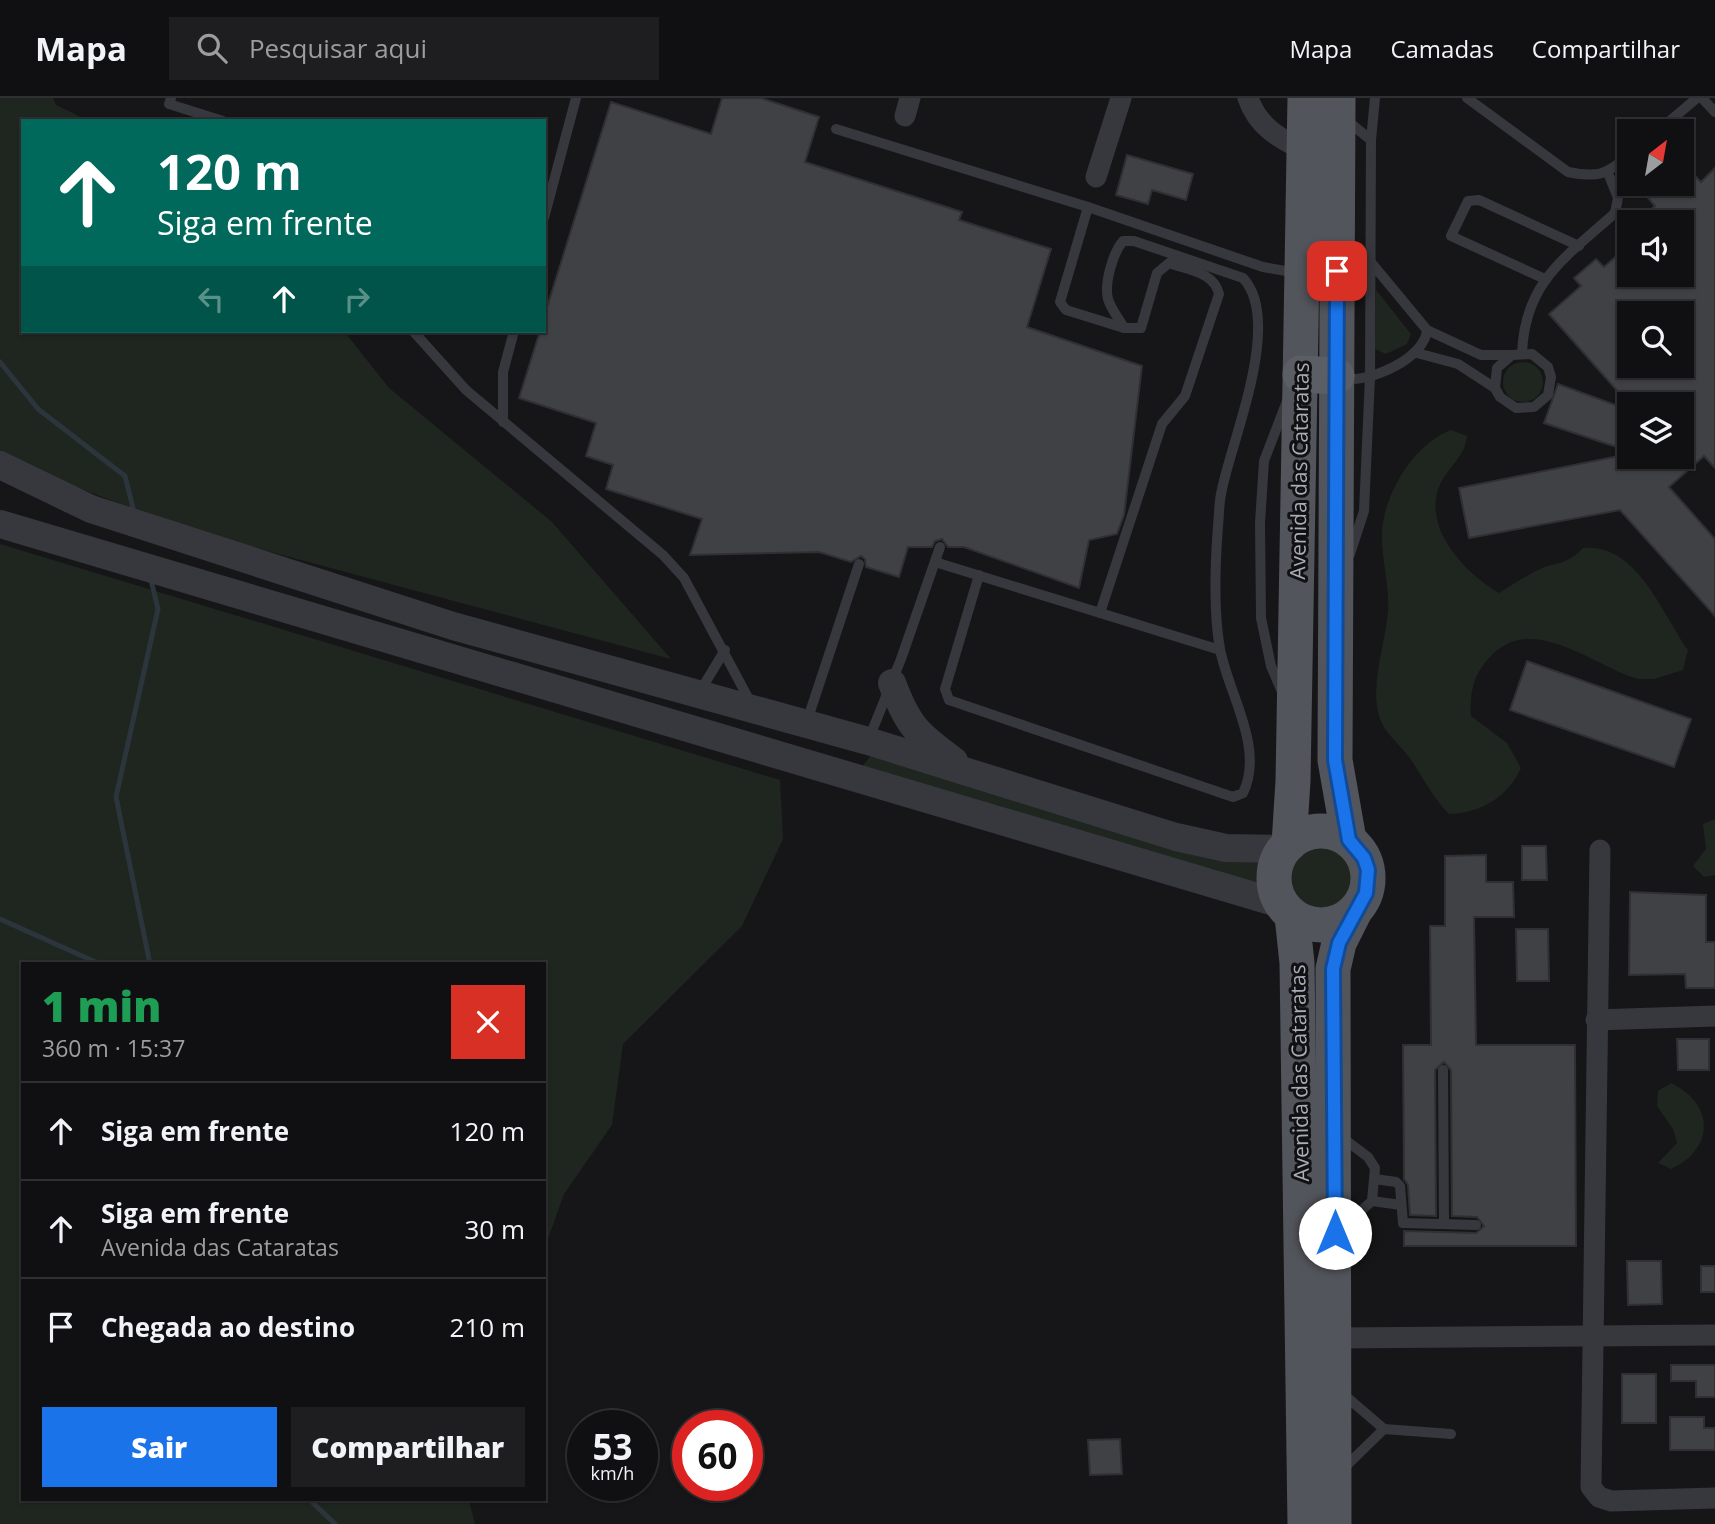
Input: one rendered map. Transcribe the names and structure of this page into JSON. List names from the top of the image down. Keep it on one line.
{"streets":{"main road":["Avenida das Cataratas"]},"north":"top right","page":{"header":"Mapa","search":"Pesquisar aqui","nav":["Mapa","Camadas","Compartilhar"],"turn":["120 m","Siga em frente"],"heading":["1 min","360 m · 15:37"],"list":[{"name":"Siga em frente","value":"120 m"},{"name":"Siga em frente","note":"Avenida das Cataratas","value":"30 m"},{"name":"Chegada ao destino","value":"210 m"}],"buttons":["Sair","Compartilhar"],"speed":"53 km/h","limit":"60"}}
